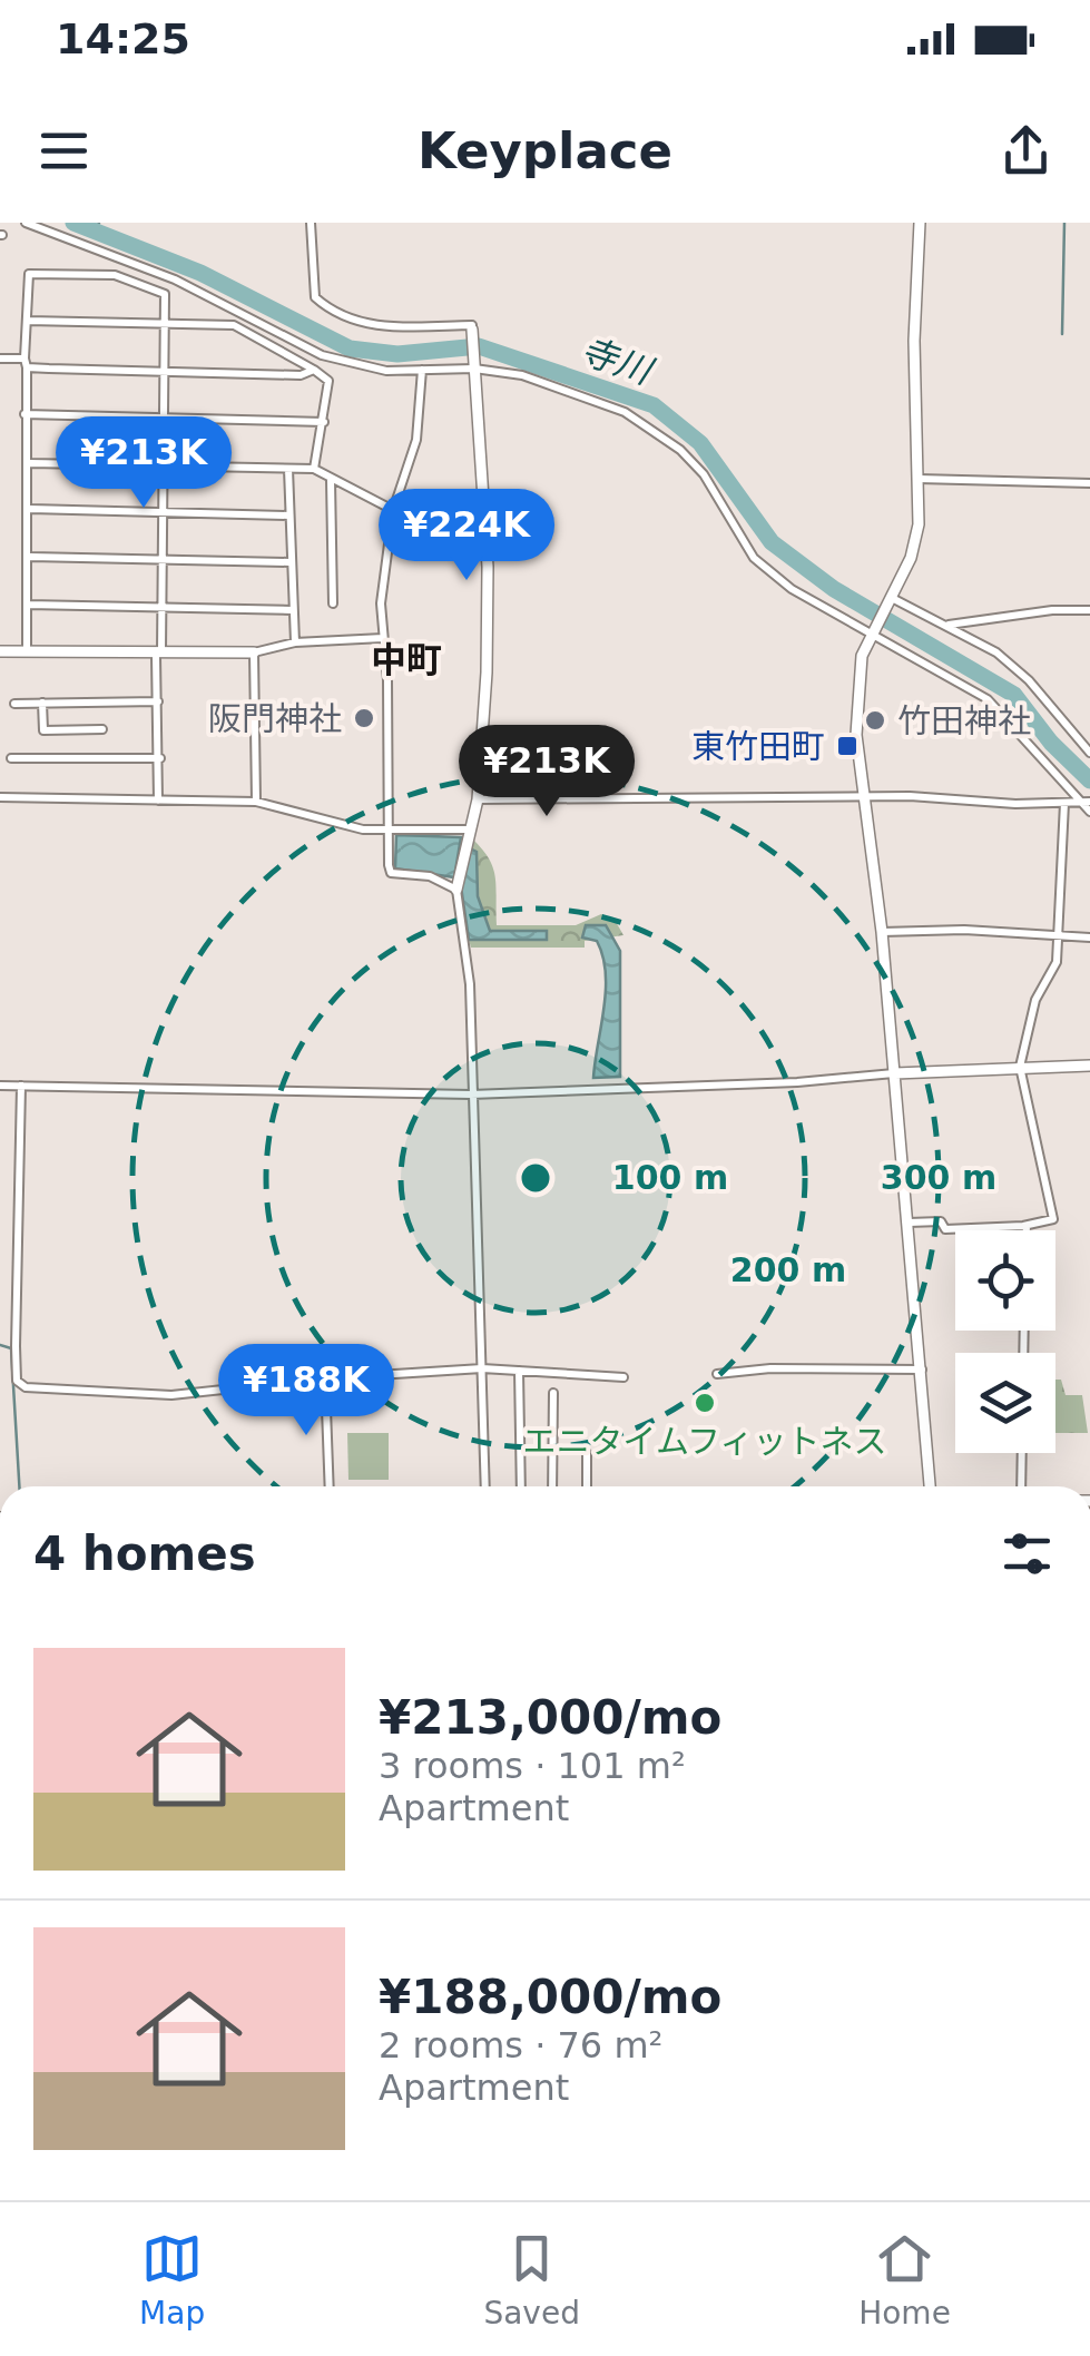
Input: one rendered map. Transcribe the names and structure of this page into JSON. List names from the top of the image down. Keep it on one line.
{"districts":["中町"],"water":["寺川"],"places":{"other":["阪門神社","竹田神社","エニタイムフィットネス"],"transit":["東竹田町"]},"page":{"status":"14:25","header":"Keyplace","price":["¥213K","¥224K","¥213K","¥188K"],"heading":"4 homes","list":[{"name":"¥213,000/mo","note":"3 rooms · 101 m² · Apartment"},{"name":"¥188,000/mo","note":"2 rooms · 76 m² · Apartment"}],"tabs":["Map","Saved","Home"]},"rings":["100 m","300 m","200 m"]}
